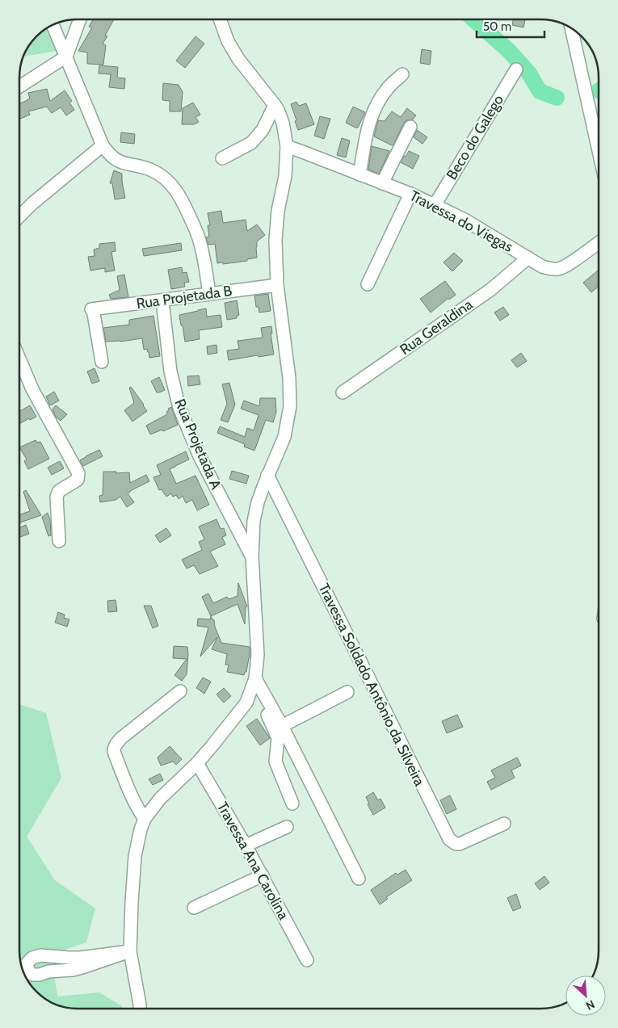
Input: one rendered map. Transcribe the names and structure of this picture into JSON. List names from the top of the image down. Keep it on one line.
{"streets":{"street":["Beco do Galego","Travessa do Viegas","Rua Projetada B","Rua Geraldina","Rua Projetada A","Travessa Soldado Antônio da Silveira","Travessa Ana Carolina"]},"crossings":[["Beco do Galego","Travessa do Viegas"],["Travessa do Viegas","Rua Geraldina"],["Rua Projetada B","Rua Projetada A"]],"scale_bar":"50 m","north":"bottom right"}
